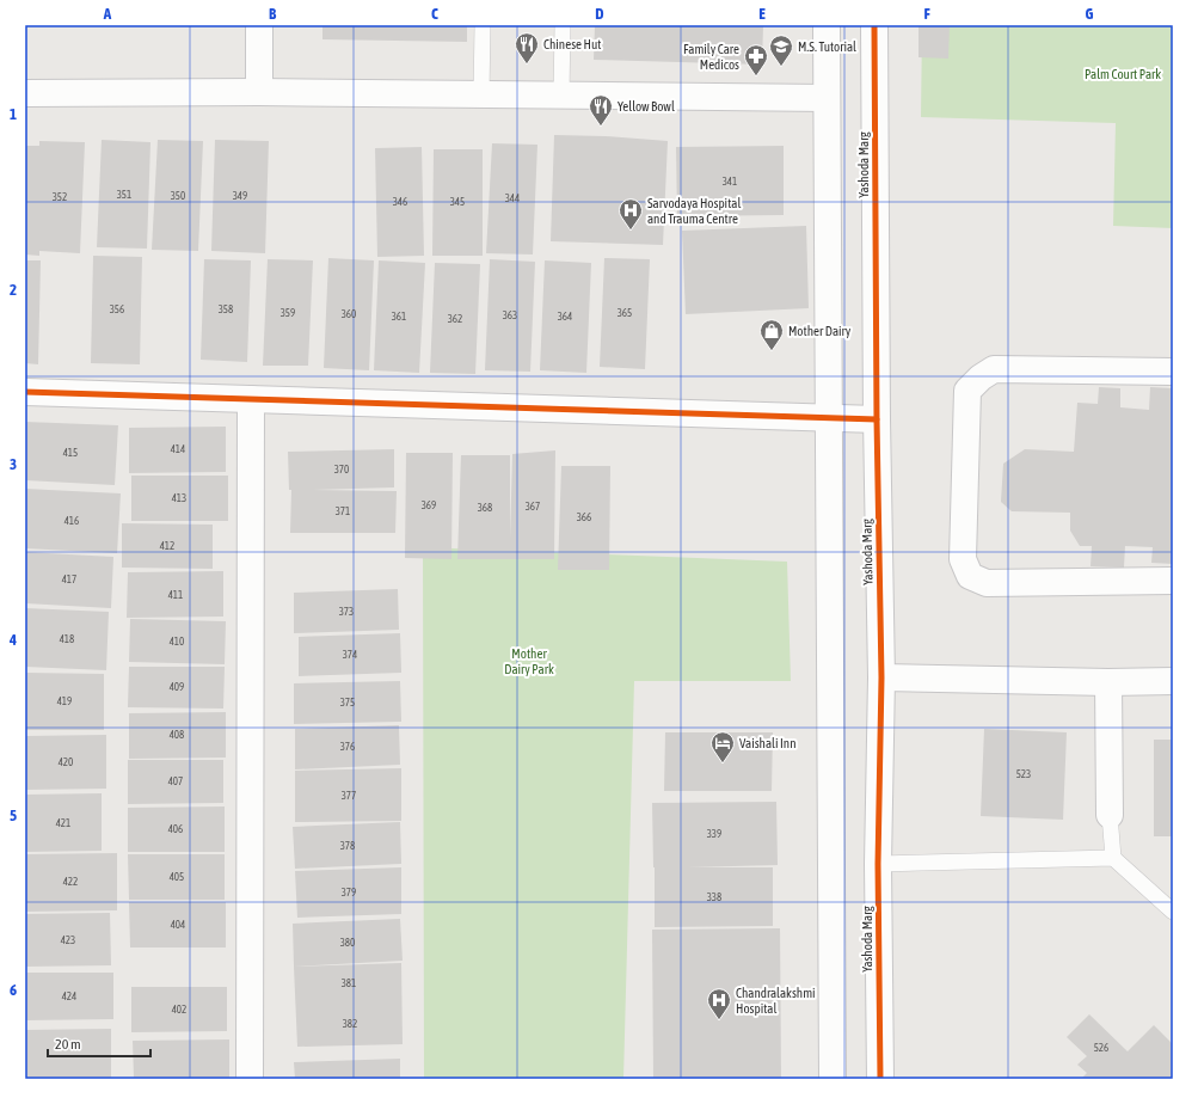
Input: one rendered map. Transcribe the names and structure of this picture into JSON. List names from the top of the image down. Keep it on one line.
{"streets":{"street":["Yashoda Marg"]},"parks":["Palm Court Park","Mother Dairy Park"],"places":{"restaurant":["Chinese Hut","Yellow Bowl"],"school or university":["M.S. Tutorial"],"pharmacy":["Family Care Medicos"],"hospital":["Sarvodaya Hospital and Trauma Centre","Chandralakshmi Hospital"],"shop":["Mother Dairy"],"hotel":["Vaishali Inn"]},"house_numbers":["341","351","350","349","352","344","346","345","356","358","359","365","360","363","361","364","362","414","415","370","413","369","367","368","371","366","416","412","417","411","373","418","410","374","409","419","375","408","376","420","523","407","377","421","406","339","378","405","422","379","338","404","423","380","381","424","402","382","526"],"scale_bar":"20 m","grid":{"columns":["A","B","C","D","E","F","G"],"rows":["1","2","3","4","5","6"]}}
